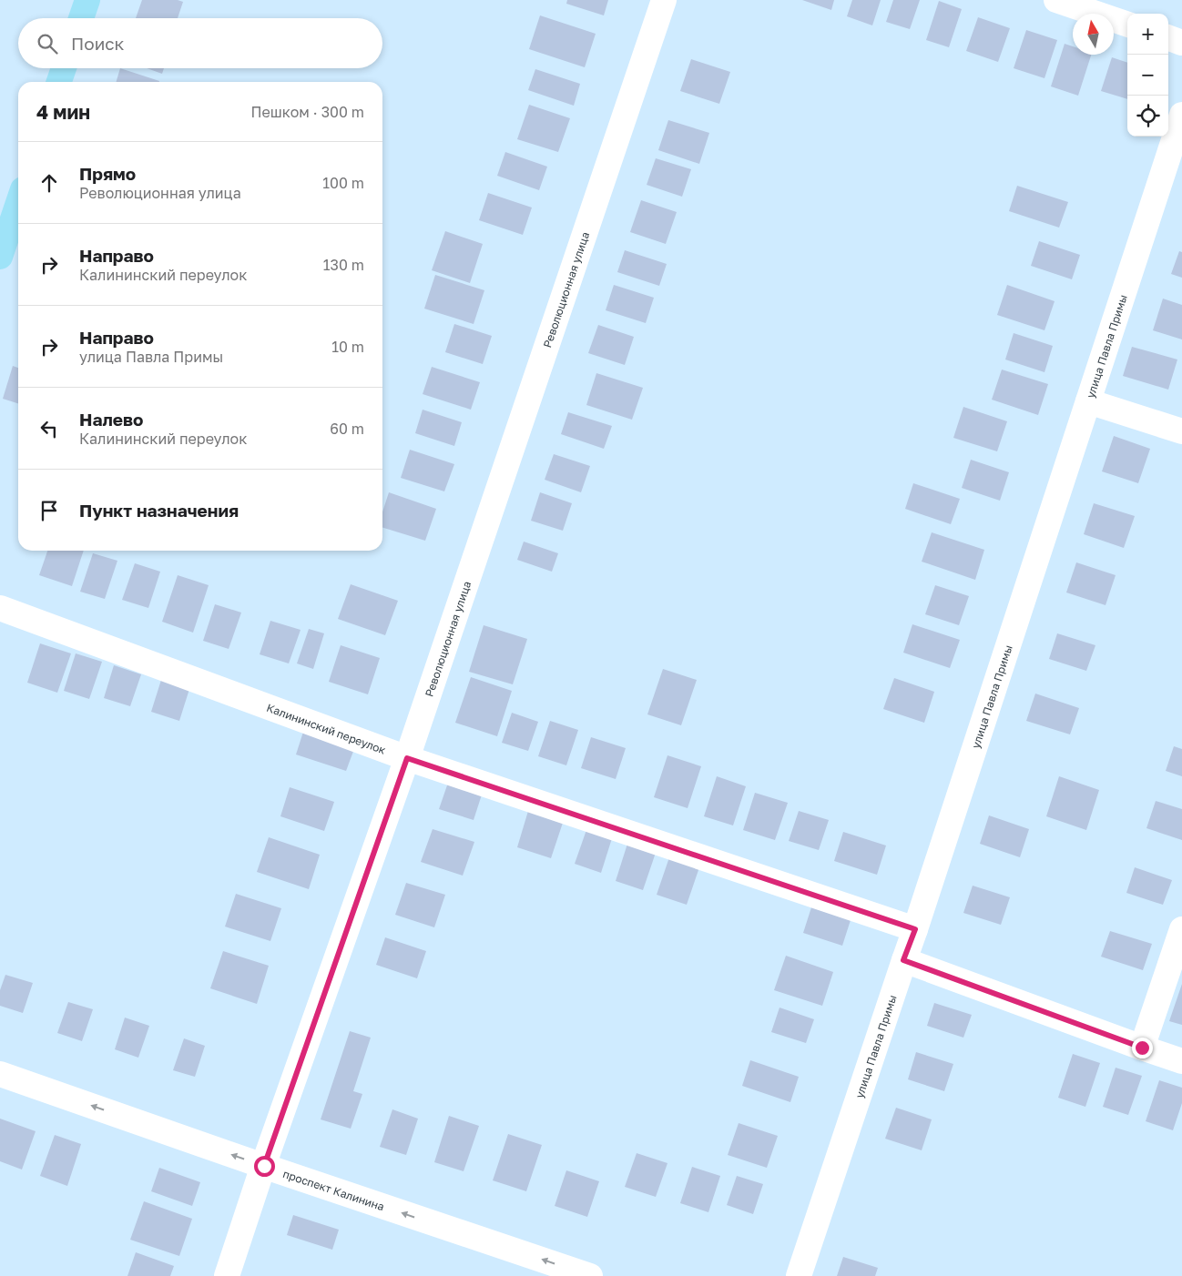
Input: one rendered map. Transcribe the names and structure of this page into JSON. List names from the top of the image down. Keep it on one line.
{"streets":{"street":["Революционная улица","улица Павла Примы","Калининский переулок","проспект Калинина"]},"crossings":[["Революционная улица","Калининский переулок"],["Революционная улица","проспект Калинина"],["улица Павла Примы","Калининский переулок"]],"one_way":["проспект Калинина"],"north":"top","page":{"map_buttons":["+","−"],"search":"Поиск","heading":["4 мин","Пешком · 300 m"],"list":[["Прямо","Революционная улица","100 m"],["Направо","Калининский переулок","130 m"],["Направо","улица Павла Примы","10 m"],["Налево","Калининский переулок","60 m"],"Пункт назначения"]}}
